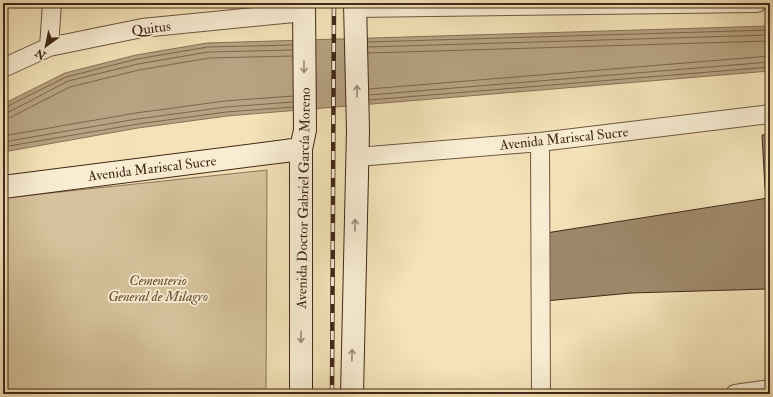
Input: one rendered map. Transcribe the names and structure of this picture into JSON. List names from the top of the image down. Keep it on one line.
{"streets":{"main road":["Avenida Mariscal Sucre","Avenida Doctor Gabriel García Moreno"],"street":["Quitus"]},"crossings":[["Quitus","Avenida Doctor Gabriel García Moreno"],["Avenida Mariscal Sucre","Avenida Doctor Gabriel García Moreno"]],"parks":["Cementerio General de Milagro"],"north":"bottom left"}
